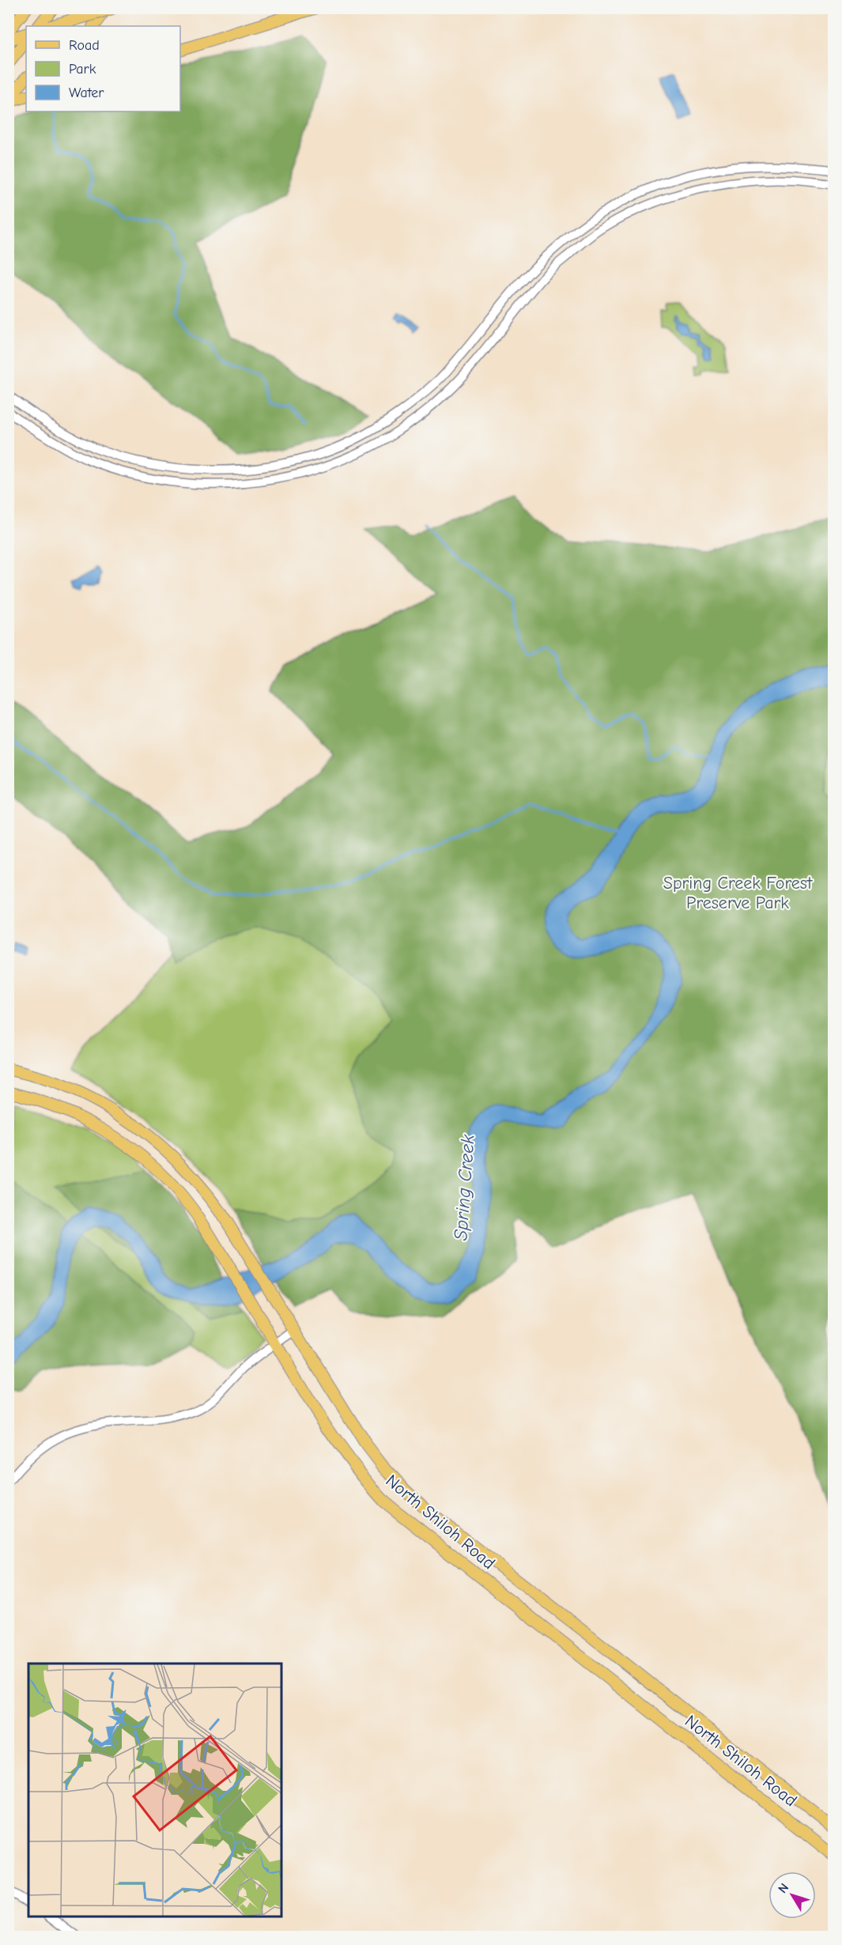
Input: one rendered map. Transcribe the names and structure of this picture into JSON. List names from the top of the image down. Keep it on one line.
{"streets":{"main road":["North Shiloh Road"]},"water":["Spring Creek"],"parks":["Spring Creek Forest Preserve Park"],"legend":["Road","Park","Water"],"north":"top left"}
